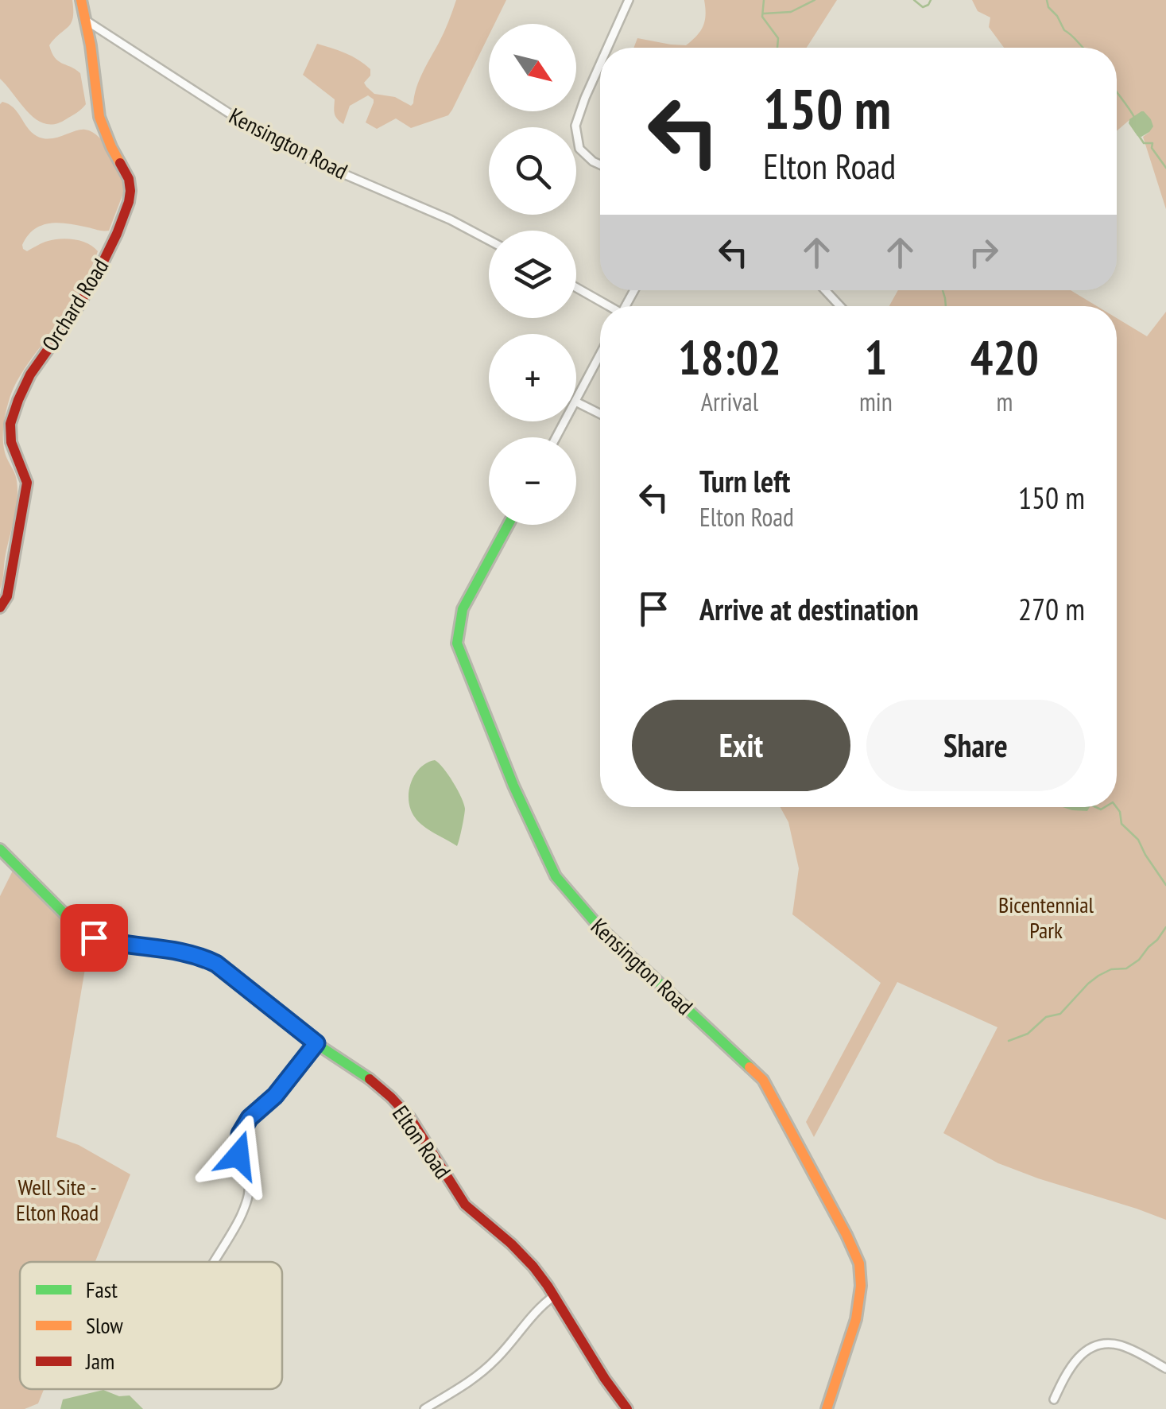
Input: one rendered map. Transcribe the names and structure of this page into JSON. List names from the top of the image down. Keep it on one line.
{"streets":{"street":["Kensington Road","Orchard Road","Elton Road"]},"crossings":[["Kensington Road","Orchard Road"]],"parks":["Bicentennial Park","Well Site - Elton Road"],"legend":["Fast","Slow","Jam"],"north":"bottom right","page":{"map_buttons":["+","−"],"turn":["150 m","Elton Road"],"eta":["18:02","Arrival","1","min","420","m"],"list":[{"name":"Turn left","note":"Elton Road","value":"150 m"},{"name":"Arrive at destination","value":"270 m"}],"buttons":["Exit","Share"]}}
